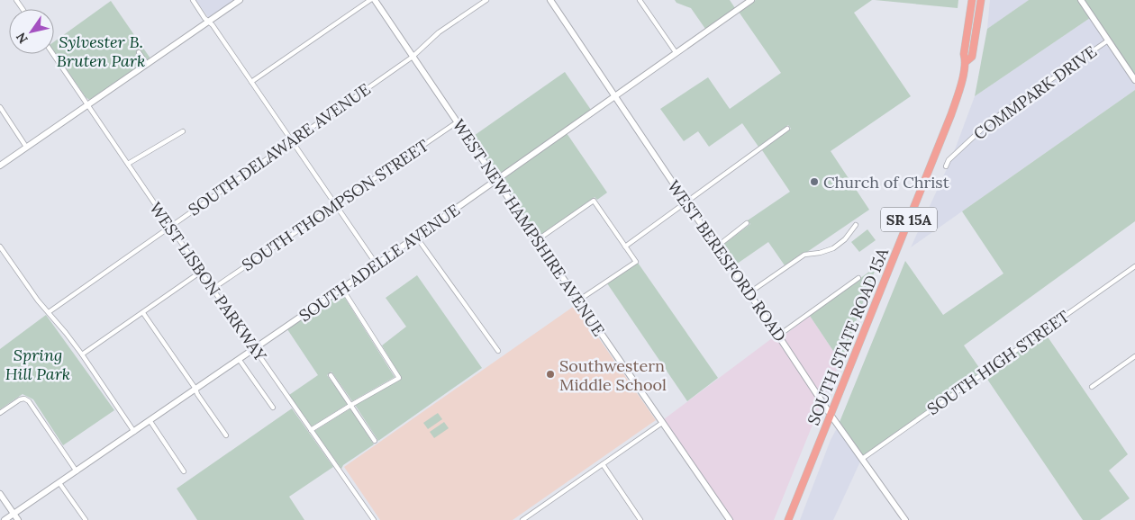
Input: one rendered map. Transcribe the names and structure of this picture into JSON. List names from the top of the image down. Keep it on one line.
{"streets":{"highway":["SR 15A","SOUTH STATE ROAD 15A"],"street":["COMMPARK DRIVE","SOUTH DELAWARE AVENUE","SOUTH THOMPSON STREET","WEST NEW HAMPSHIRE AVENUE","WEST BERESFORD ROAD","SOUTH ADELLE AVENUE","WEST LISBON PARKWAY","SOUTH HIGH STREET"]},"crossings":[["SOUTH DELAWARE AVENUE","WEST NEW HAMPSHIRE AVENUE"],["SOUTH DELAWARE AVENUE","WEST LISBON PARKWAY"],["SOUTH THOMPSON STREET","WEST NEW HAMPSHIRE AVENUE"],["SOUTH THOMPSON STREET","WEST LISBON PARKWAY"],["WEST NEW HAMPSHIRE AVENUE","SOUTH ADELLE AVENUE"],["WEST BERESFORD ROAD","SOUTH ADELLE AVENUE"],["WEST BERESFORD ROAD","SOUTH STATE ROAD 15A"],["WEST BERESFORD ROAD","SOUTH HIGH STREET"],["SOUTH ADELLE AVENUE","WEST LISBON PARKWAY"]],"parks":["Sylvester B. Bruten Park","Spring Hill Park"],"places":["Church of Christ","Southwestern Middle School"],"north":"bottom left"}
